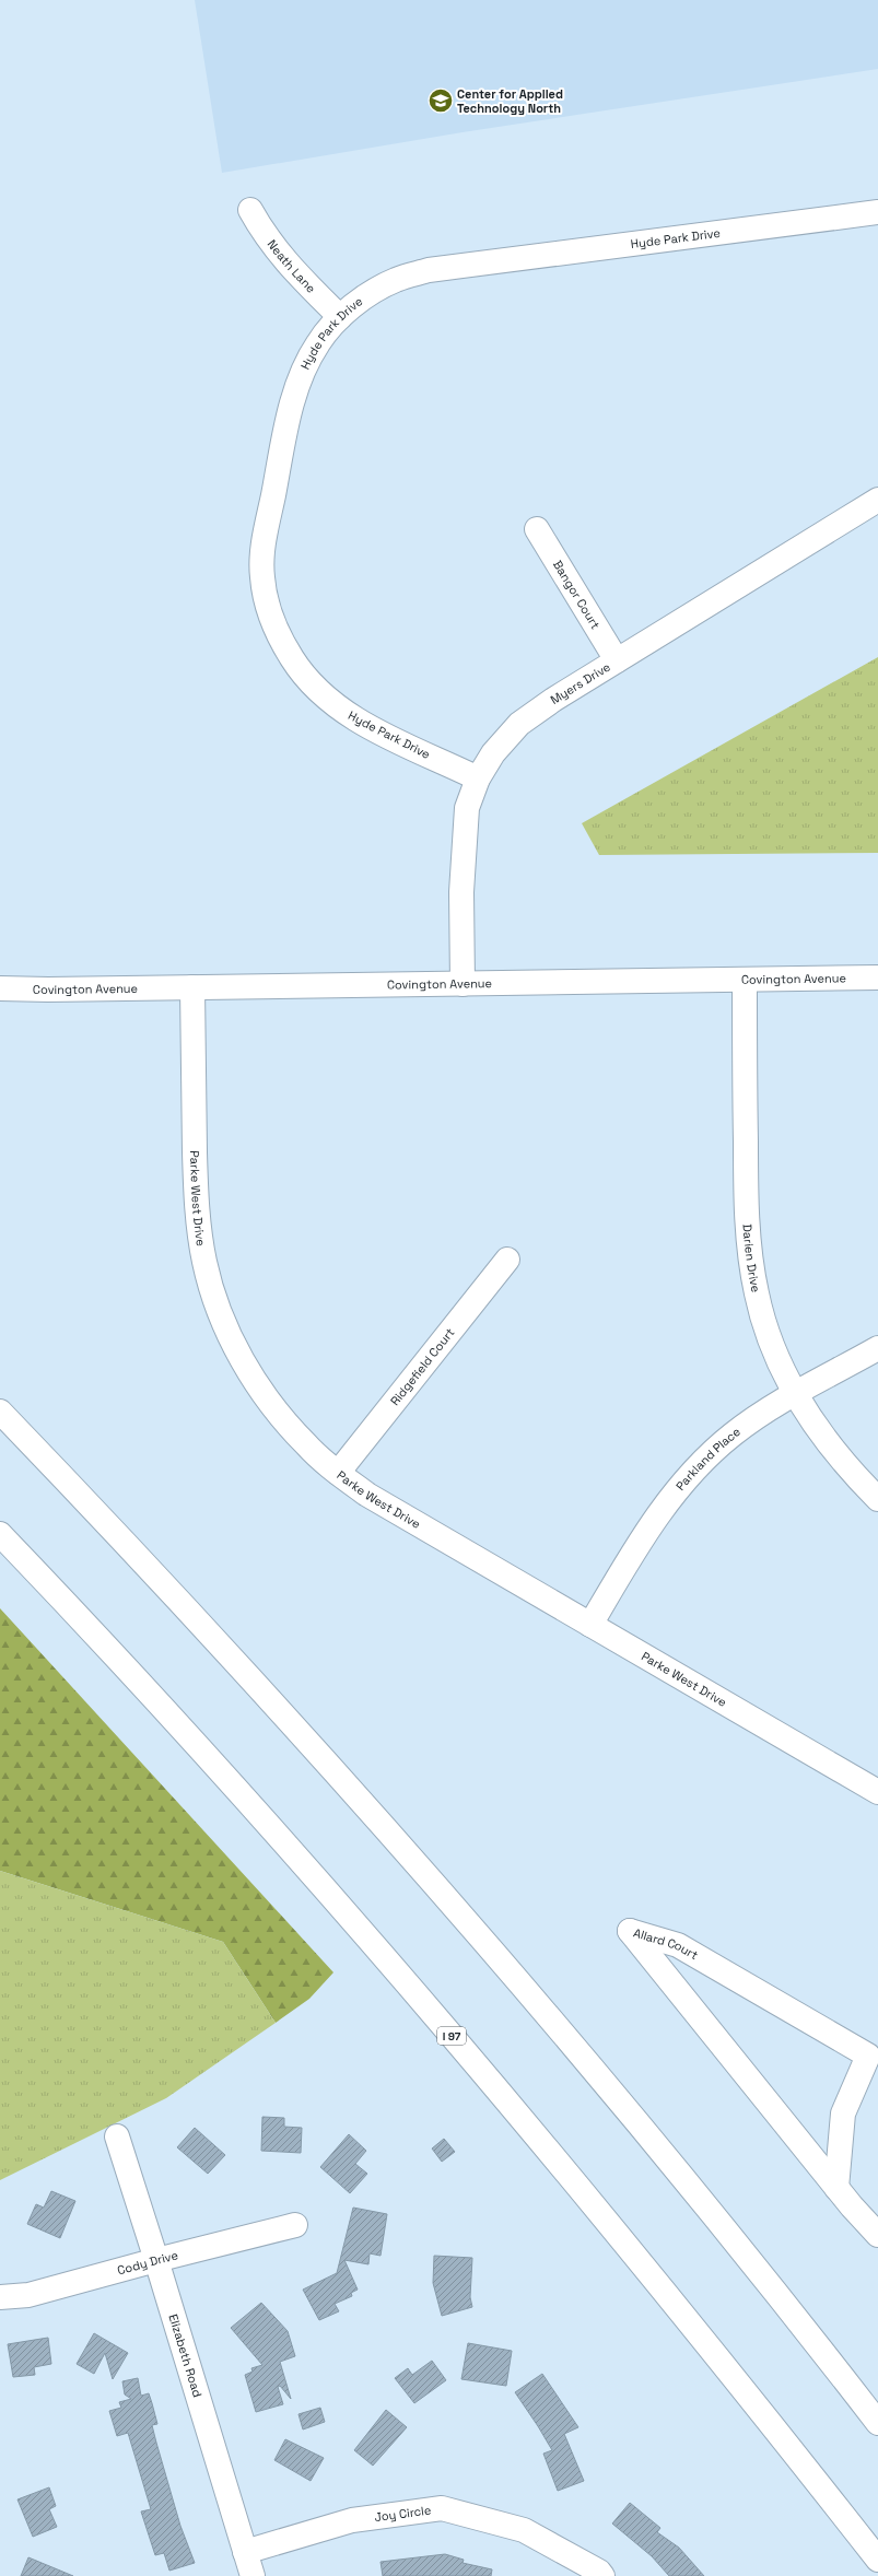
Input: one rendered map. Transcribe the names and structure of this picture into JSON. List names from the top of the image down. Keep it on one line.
{"streets":{"main road":["Hyde Park Drive","Neath Lane","Bangor Court","Myers Drive","Covington Avenue","Parke West Drive","Darien Drive","Ridgefield Court","Parkland Place","Allard Court","I 97","Cody Drive","Elizabeth Road","Joy Circle"]},"crossings":[["Hyde Park Drive","Neath Lane"],["Hyde Park Drive","Myers Drive"],["Bangor Court","Myers Drive"],["Myers Drive","Covington Avenue"],["Covington Avenue","Parke West Drive"],["Covington Avenue","Darien Drive"],["Parke West Drive","Ridgefield Court"],["Parke West Drive","Parkland Place"],["Darien Drive","Parkland Place"],["Cody Drive","Elizabeth Road"],["Elizabeth Road","Joy Circle"]],"places":{"school or university":["Center for Applied Technology North"]}}
